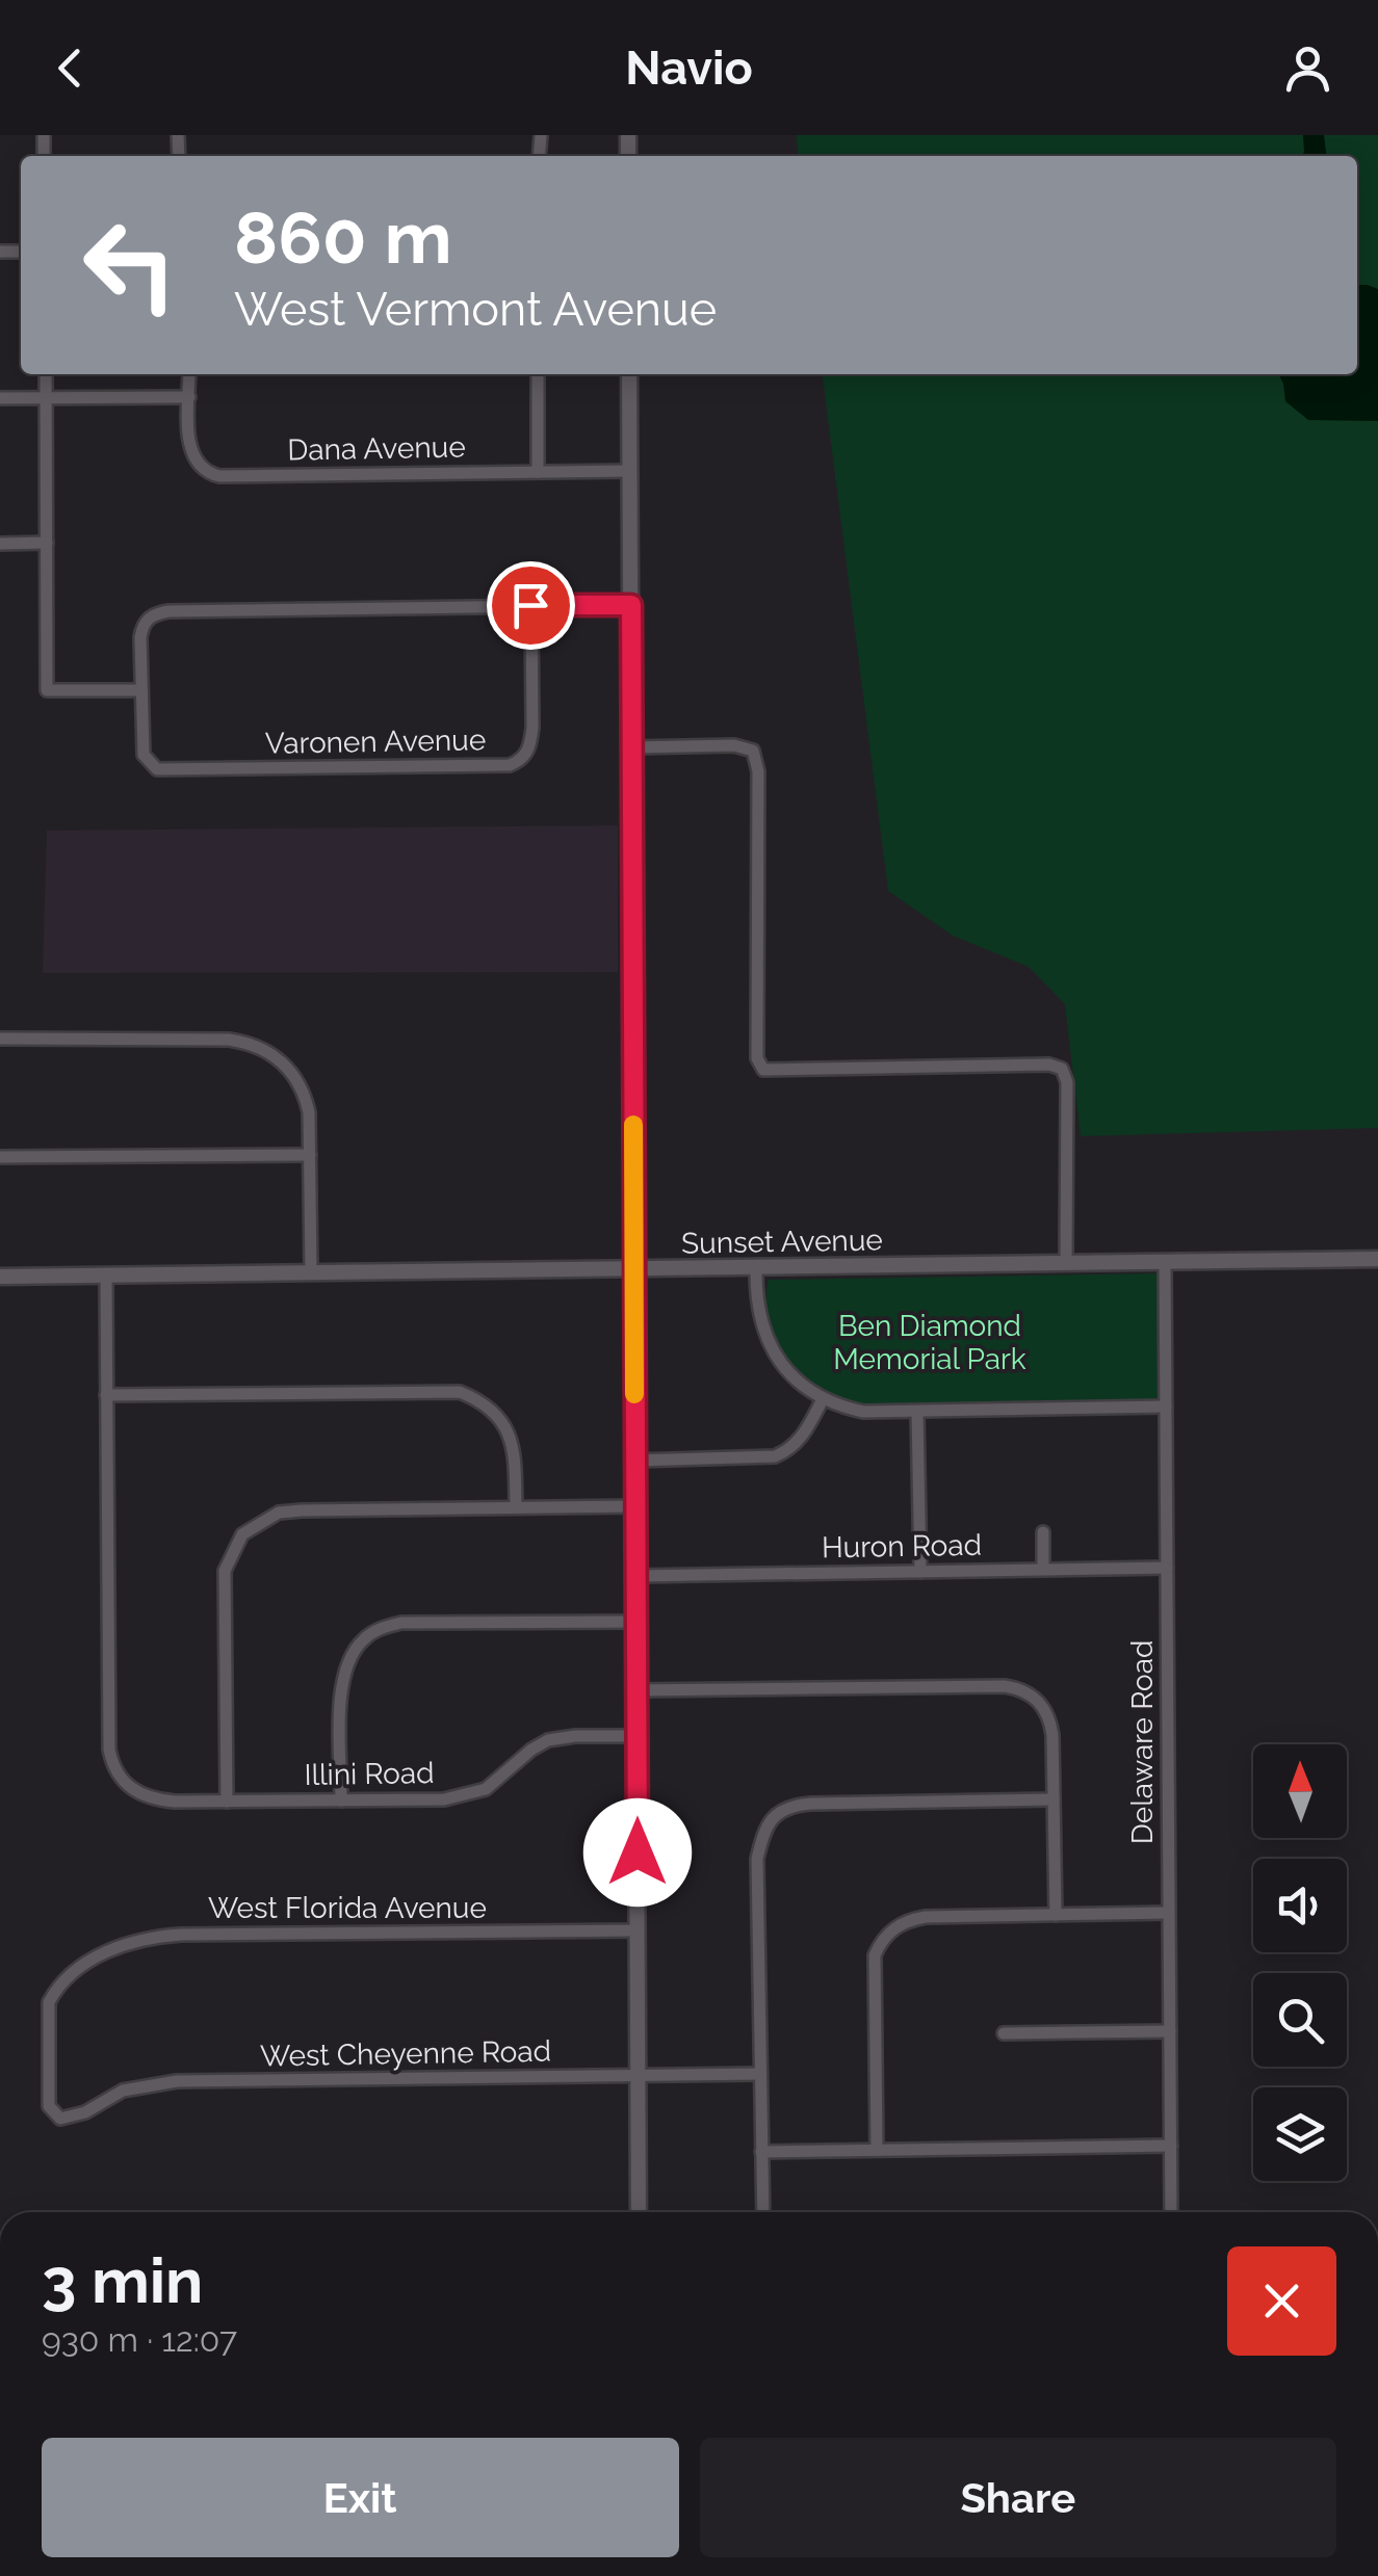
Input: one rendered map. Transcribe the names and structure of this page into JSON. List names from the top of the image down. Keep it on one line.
{"streets":{"street":["Dana Avenue","Varonen Avenue","Sunset Avenue","Huron Road","Delaware Road","Illini Road","West Florida Avenue","West Cheyenne Road"]},"crossings":[["Sunset Avenue","Delaware Road"],["Huron Road","Delaware Road"],["West Florida Avenue","West Cheyenne Road"]],"parks":["Ben Diamond Memorial Park"],"north":"top","page":{"header":"Navio","turn":["860 m","West Vermont Avenue"],"heading":["3 min","930 m · 12:07"],"buttons":["Exit","Share"]}}
